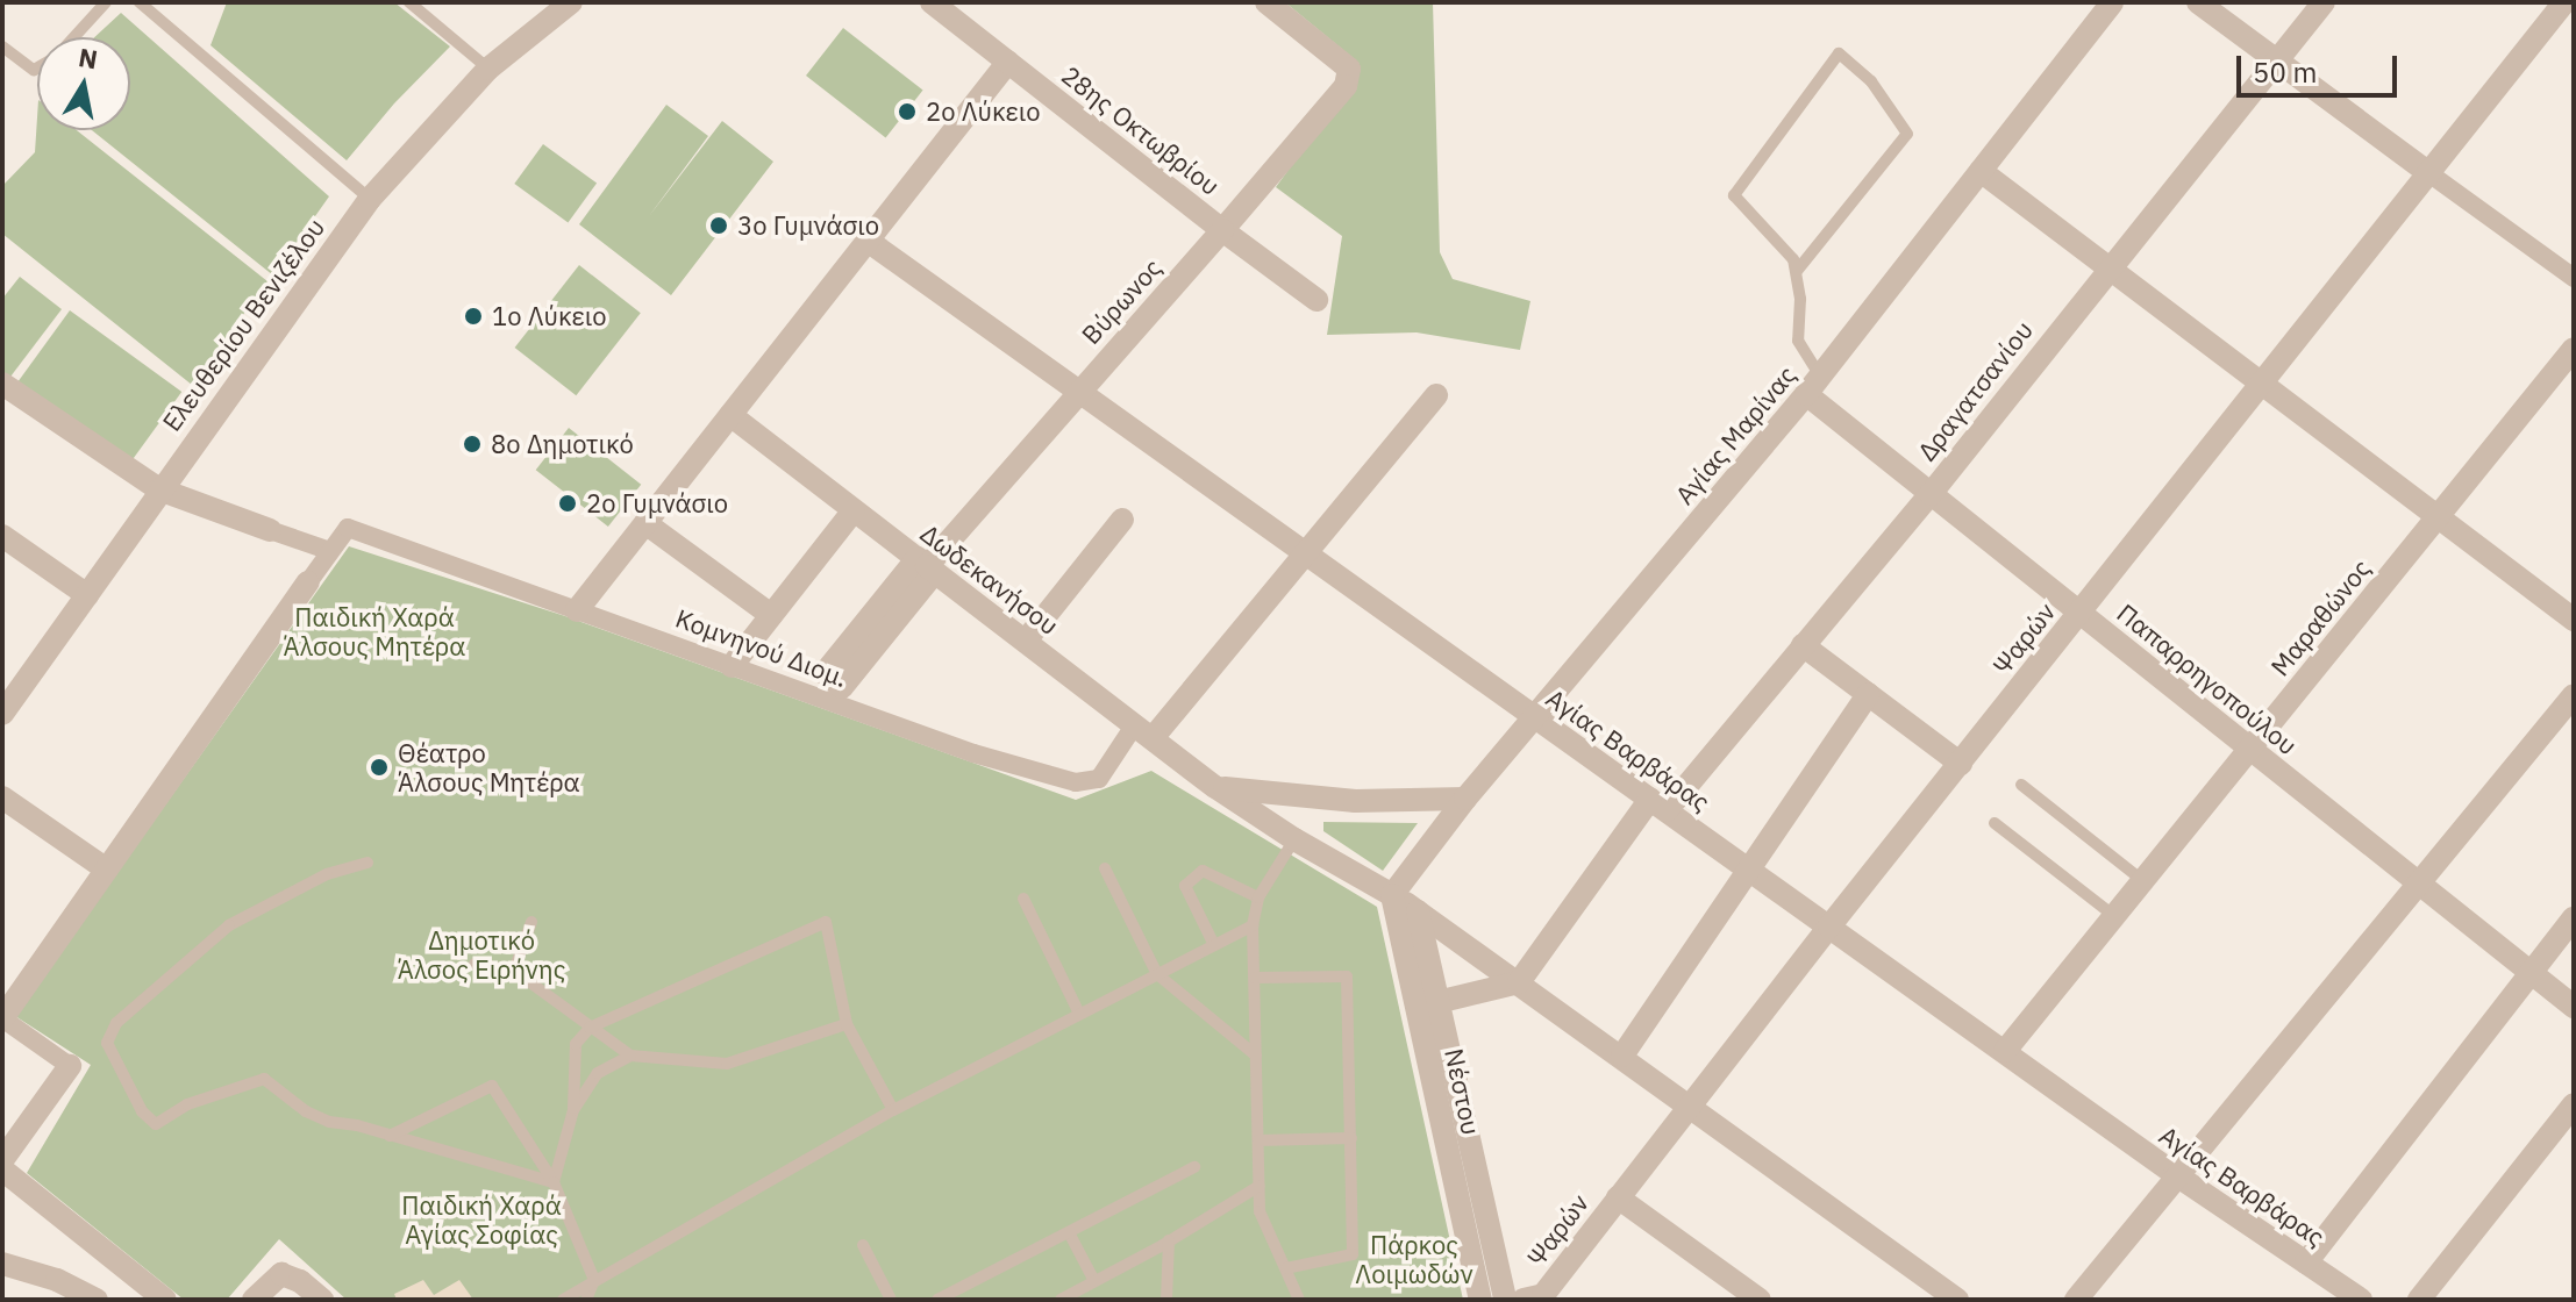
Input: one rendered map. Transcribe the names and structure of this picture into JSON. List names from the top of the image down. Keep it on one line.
{"streets":{"street":["28ης Οκτωβρίου","Βύρωνος","Ελευθερίου Βενιζέλου","Δραγατσανίου","Αγίας Μαρίνας","Δωδεκανήσου","Μαραθώνος","Ψαρών","Κομνηνού Διομ.","Παπαρρηγοπούλου","Αγίας Βαρβάρας","Νέστου"]},"crossings":[["28ης Οκτωβρίου","Βύρωνος"],["Βύρωνος","Δωδεκανήσου"],["Βύρωνος","Κομνηνού Διομ."],["Βύρωνος","Αγίας Βαρβάρας"],["Δραγατσανίου","Δωδεκανήσου"],["Δραγατσανίου","Παπαρρηγοπούλου"],["Δραγατσανίου","Αγίας Βαρβάρας"],["Αγίας Μαρίνας","Δωδεκανήσου"],["Αγίας Μαρίνας","Παπαρρηγοπούλου"],["Αγίας Μαρίνας","Αγίας Βαρβάρας"],["Αγίας Μαρίνας","Νέστου"],["Δωδεκανήσου","Ψαρών"],["Δωδεκανήσου","Κομνηνού Διομ."],["Δωδεκανήσου","Νέστου"],["Μαραθώνος","Παπαρρηγοπούλου"],["Μαραθώνος","Αγίας Βαρβάρας"],["Ψαρών","Παπαρρηγοπούλου"],["Ψαρών","Αγίας Βαρβάρας"]],"parks":["Παιδική Χαρά Άλσους Μητέρα","Δημοτικό Άλσος Ειρήνης","Παιδική Χαρά Αγίας Σοφίας","Πάρκος Λοιμωδών"],"places":["2ο Λύκειο","3ο Γυμνάσιο","1ο Λύκειο","8ο Δημοτικό","2ο Γυμνάσιο","Θέατρο Άλσους Μητέρα"],"scale_bar":"50 m","north":"top"}
